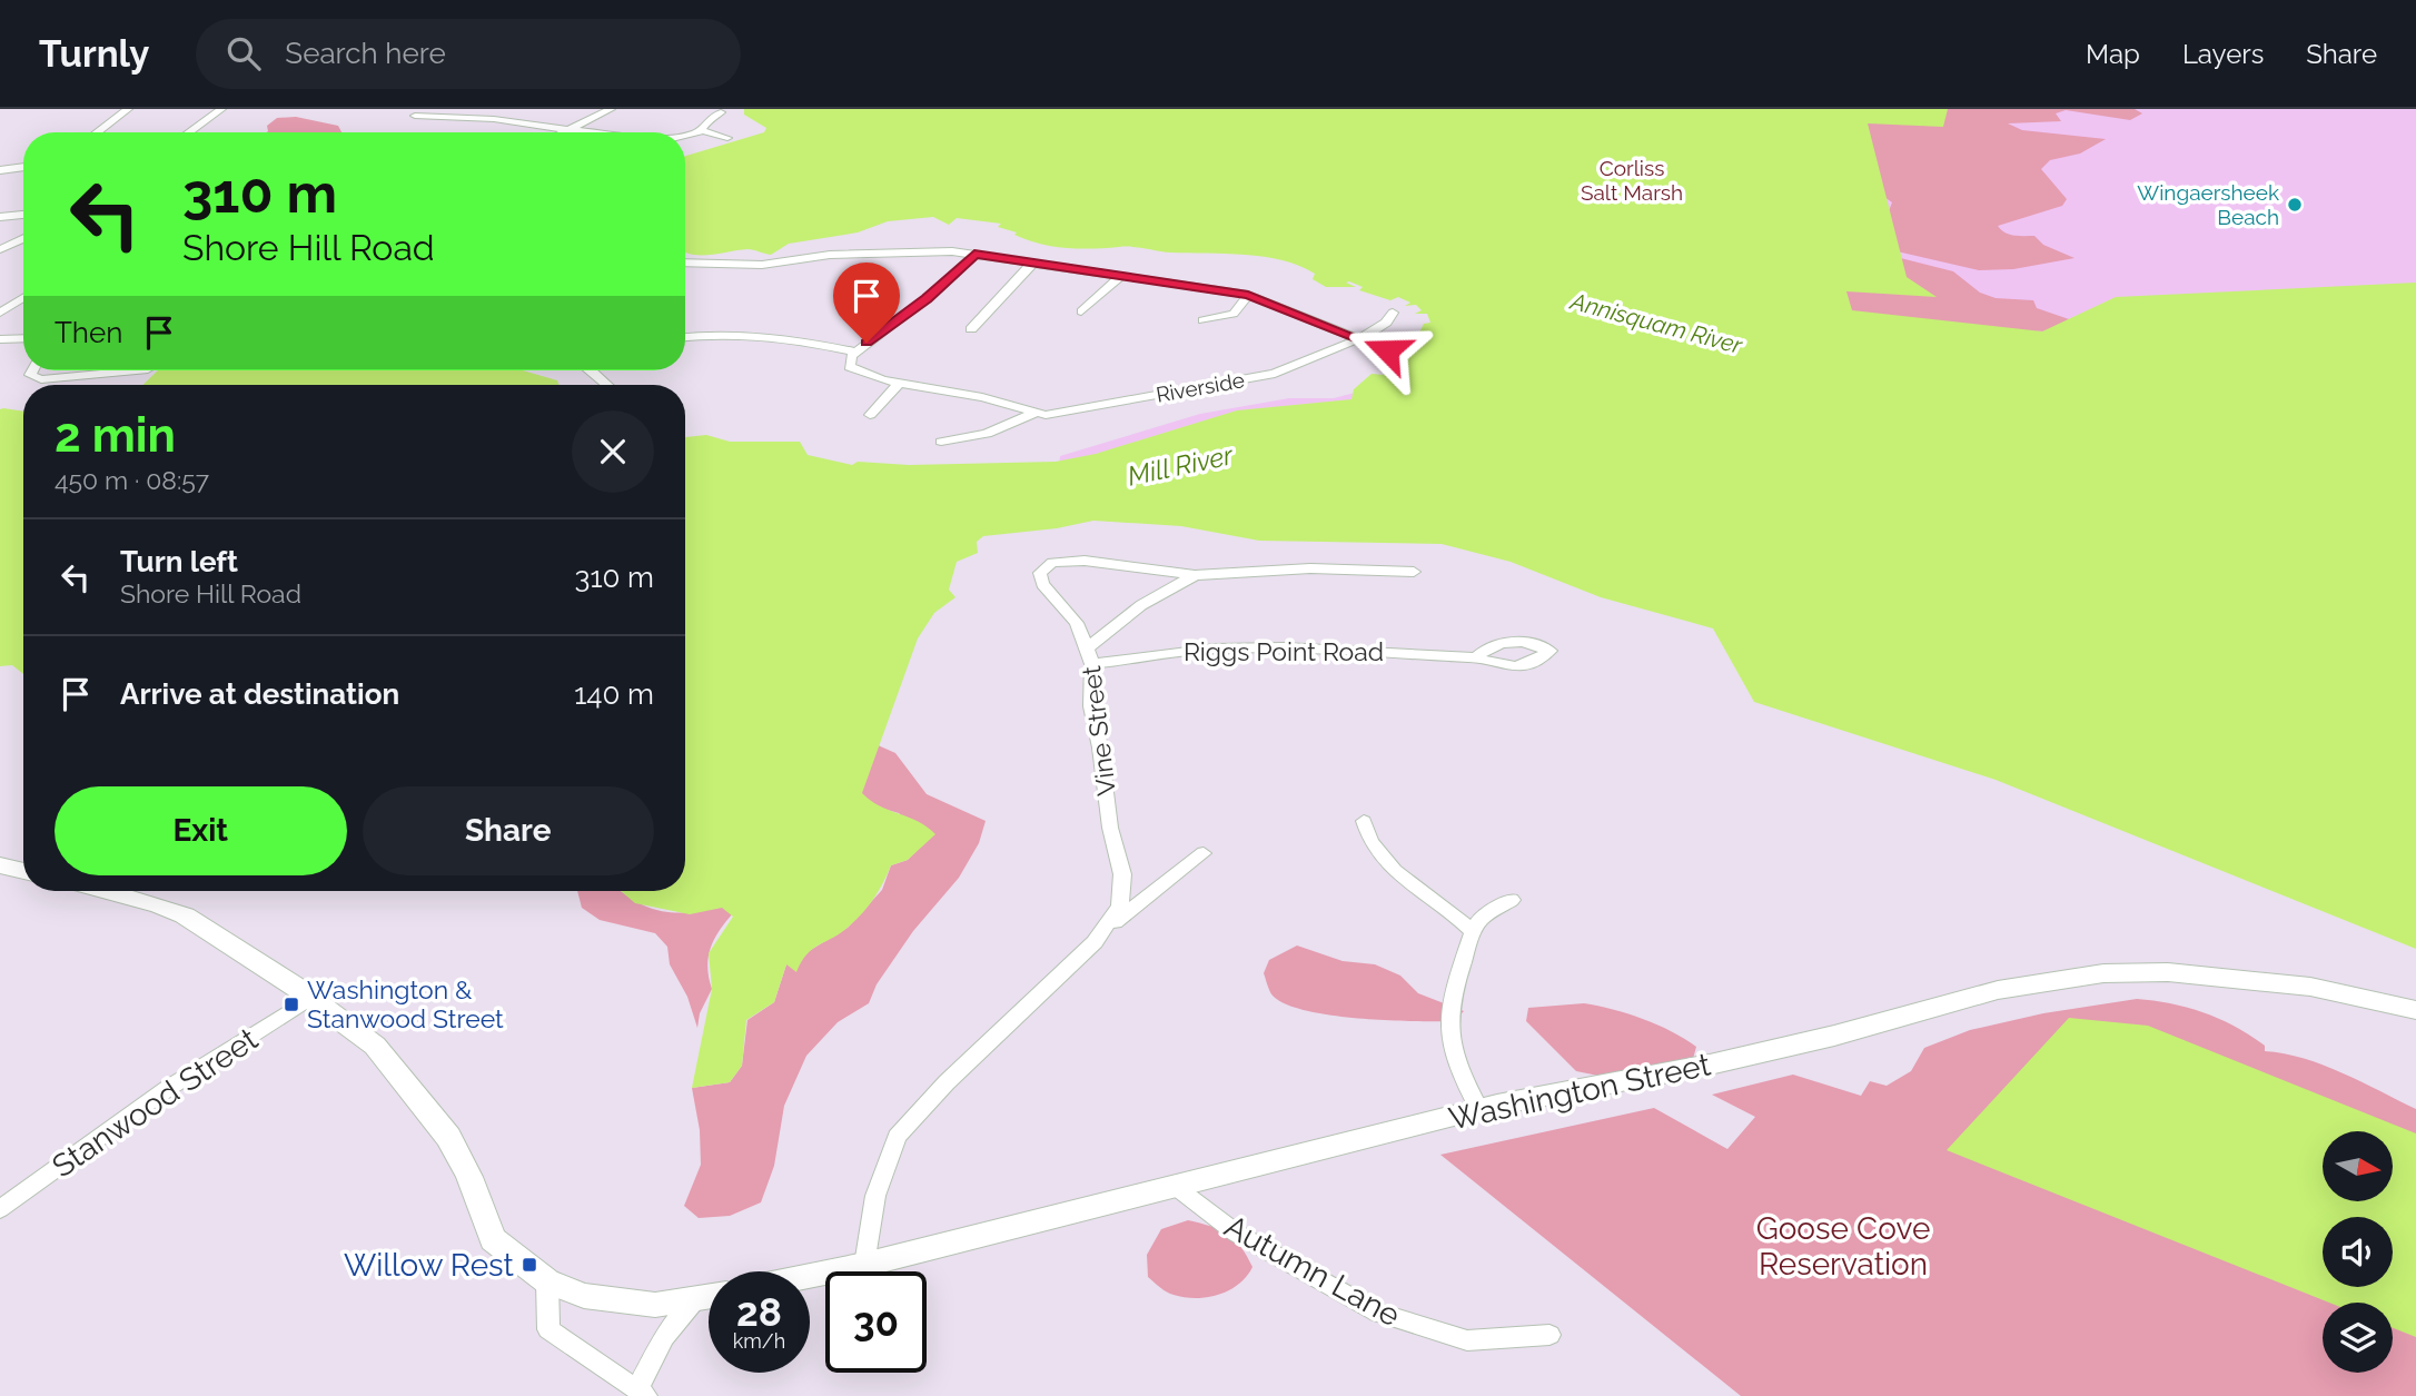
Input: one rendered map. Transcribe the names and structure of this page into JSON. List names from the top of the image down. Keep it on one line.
{"streets":{"main road":["Washington Street"],"street":["Riverside","Riggs Point Road","Vine Street","Stanwood Street","Autumn Lane"]},"crossings":[["Riggs Point Road","Vine Street"],["Vine Street","Washington Street"],["Washington Street","Autumn Lane"]],"water":["Annisquam River","Mill River"],"parks":["Corliss Salt Marsh","Goose Cove Reservation"],"places":{"other":["Wingaersheek Beach"],"transit":["Washington & Stanwood Street","Willow Rest"]},"north":"right","page":{"header":"Turnly","search":"Search here","nav":["Map","Layers","Share"],"turn":["310 m","Shore Hill Road"],"then":"Then","heading":["2 min","450 m · 08:57"],"list":[{"name":"Turn left","note":"Shore Hill Road","value":"310 m"},{"name":"Arrive at destination","value":"140 m"}],"buttons":["Exit","Share"],"speed":"28 km/h","limit":"30"}}
